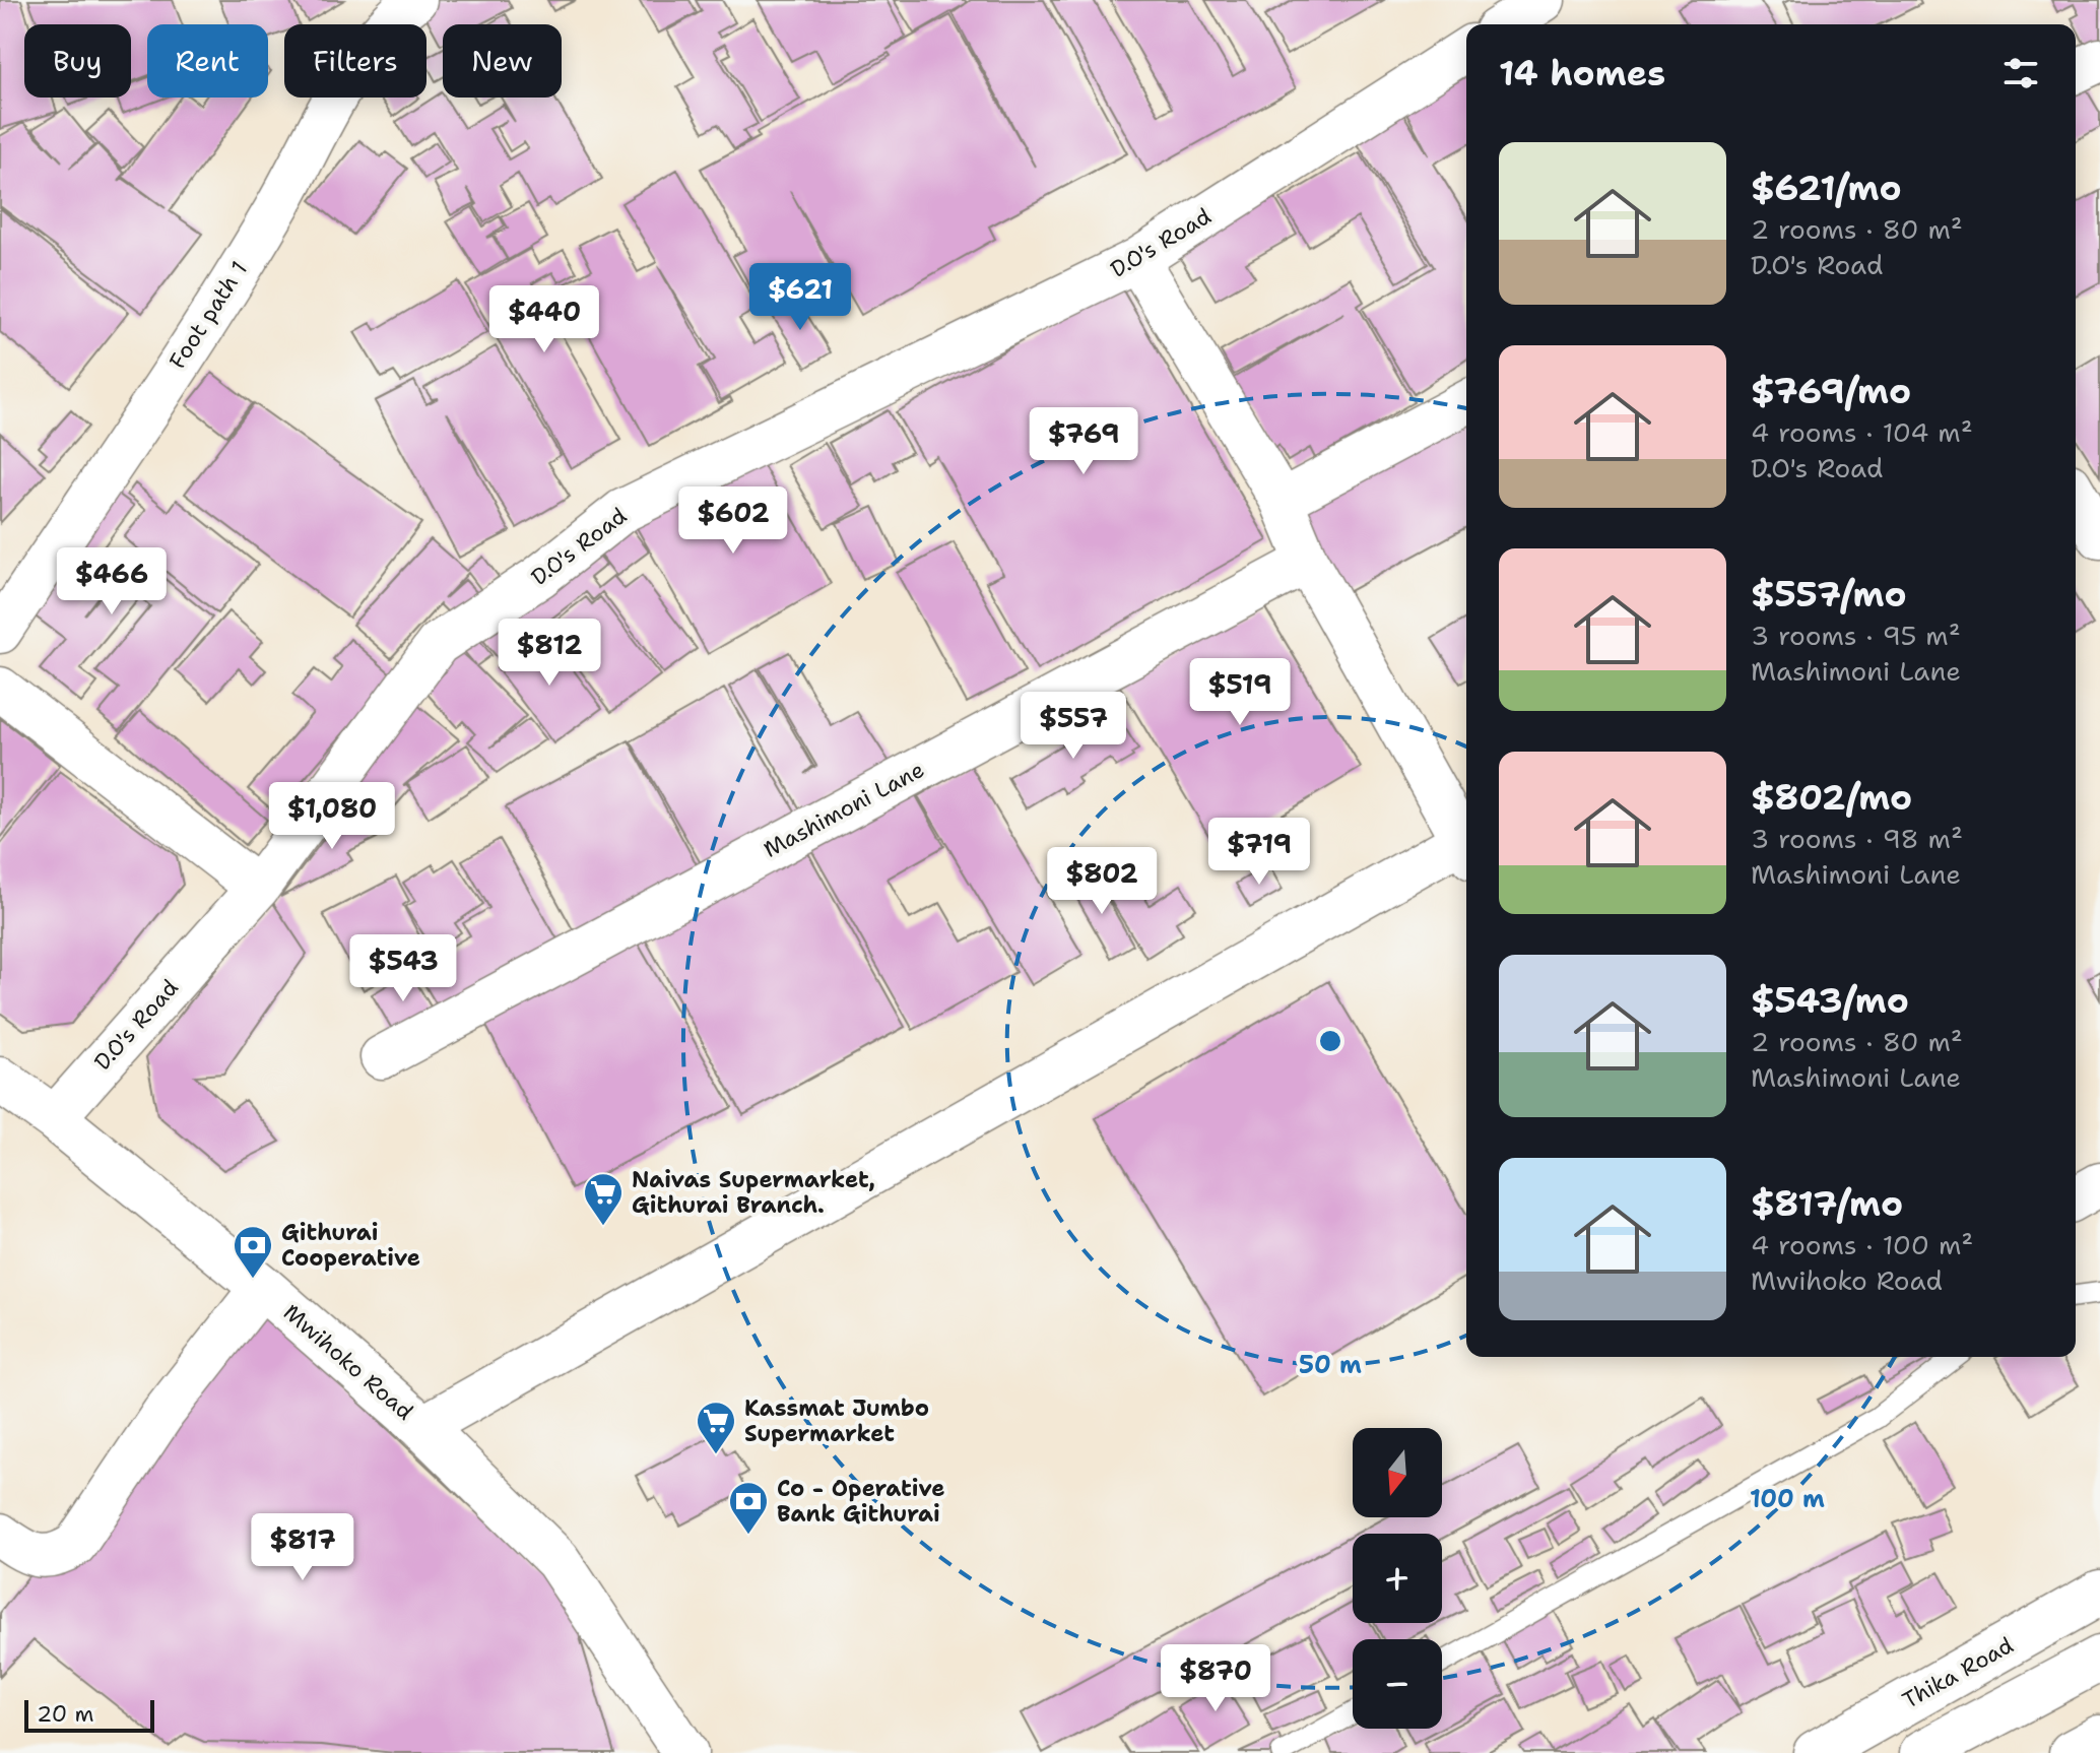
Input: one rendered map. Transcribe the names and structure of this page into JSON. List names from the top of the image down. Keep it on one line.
{"streets":{"main road":["Mwihoko Road","Thika Road"],"street":["D.O's Road","Foot path 1","Mashimoni Lane"]},"crossings":[["D.O's Road","Mwihoko Road"]],"places":{"supermarket":["Naivas Supermarket, Githurai Branch.","Kassmat Jumbo Supermarket"],"bank":["Githurai Cooperative","Co - Operative Bank Githurai"]},"scale_bar":"20 m","north":"bottom","page":{"chip":["Buy","Rent","Filters","New"],"heading":"14 homes","list":[{"name":"$621/mo","note":"2 rooms · 80 m² · D.O's Road"},{"name":"$769/mo","note":"4 rooms · 104 m² · D.O's Road"},{"name":"$557/mo","note":"3 rooms · 95 m² · Mashimoni Lane"},{"name":"$802/mo","note":"3 rooms · 98 m² · Mashimoni Lane"},{"name":"$543/mo","note":"2 rooms · 80 m² · Mashimoni Lane"},{"name":"$817/mo","note":"4 rooms · 100 m² · Mwihoko Road"}],"price":["$621","$440","$769","$602","$466","$812","$519","$557","$1,080","$719","$802","$543","$817","$870"],"map_buttons":["+","−"],"scale":"20 m"},"rings":["50 m","100 m"]}
